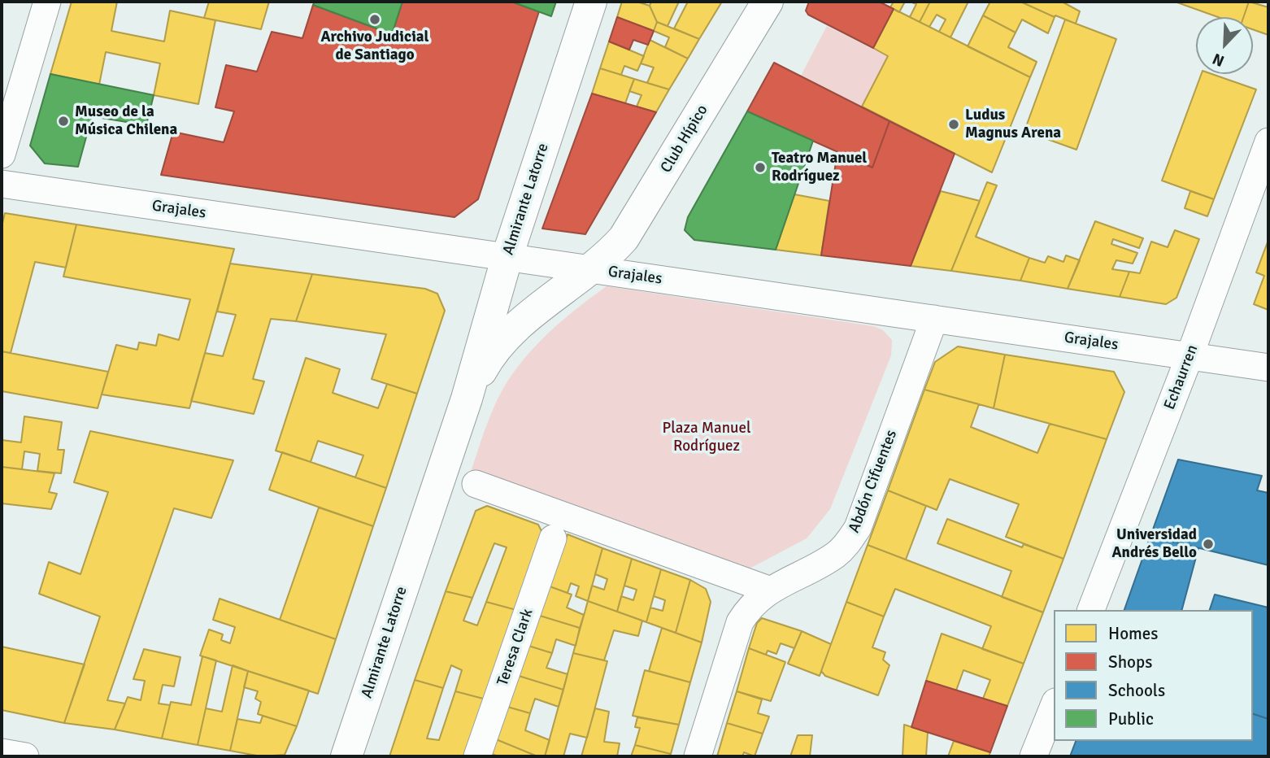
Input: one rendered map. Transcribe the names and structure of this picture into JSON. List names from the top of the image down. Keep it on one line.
{"streets":{"main road":["Club Hípico","Almirante Latorre"],"street":["Grajales","Echaurren","Abdón Cifuentes","Teresa Clark"]},"crossings":[["Club Hípico","Almirante Latorre"],["Club Hípico","Grajales"],["Almirante Latorre","Grajales"],["Grajales","Echaurren"],["Grajales","Abdón Cifuentes"]],"parks":["Plaza Manuel Rodríguez"],"places":["Archivo Judicial de Santiago","Museo de la Música Chilena","Ludus Magnus Arena","Teatro Manuel Rodríguez","Universidad Andrés Bello"],"legend":["Homes","Shops","Schools","Public"],"north":"bottom left"}
